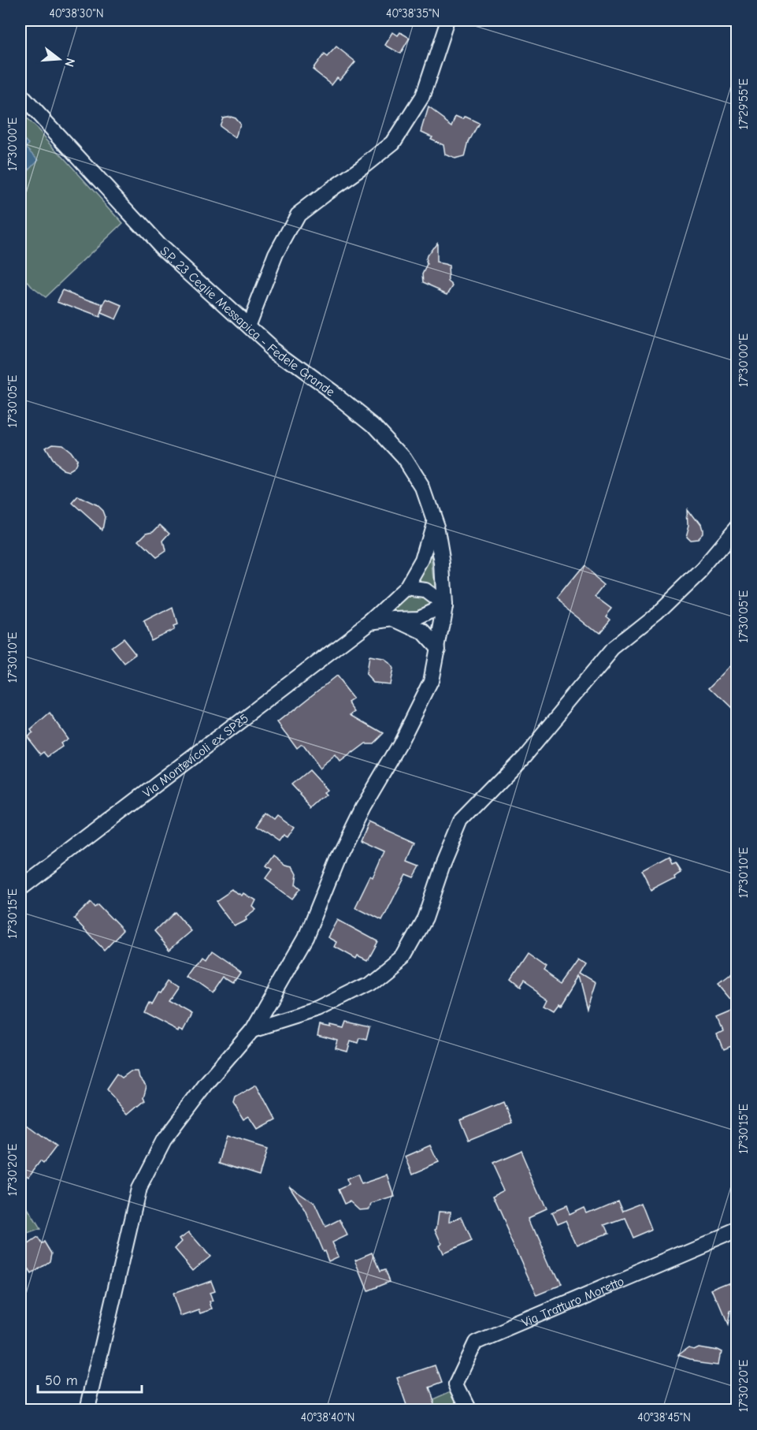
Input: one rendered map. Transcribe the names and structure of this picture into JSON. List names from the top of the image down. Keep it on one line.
{"streets":{"street":["S.P. 23 Ceglie Messapica - Fedele Grande","Via Montevicoli ex SP25","Via Tratturo Moretto"]},"crossings":[["S.P. 23 Ceglie Messapica - Fedele Grande","Via Montevicoli ex SP25"]],"scale_bar":"50 m","north":"right","coordinates":["40°38'30\"N","40°38'35\"N","17°29'55\"E","17°30'00\"E","17°30'05\"E","17°30'10\"E","17°30'15\"E","17°30'20\"E","40°38'40\"N","40°38'45\"N"]}
